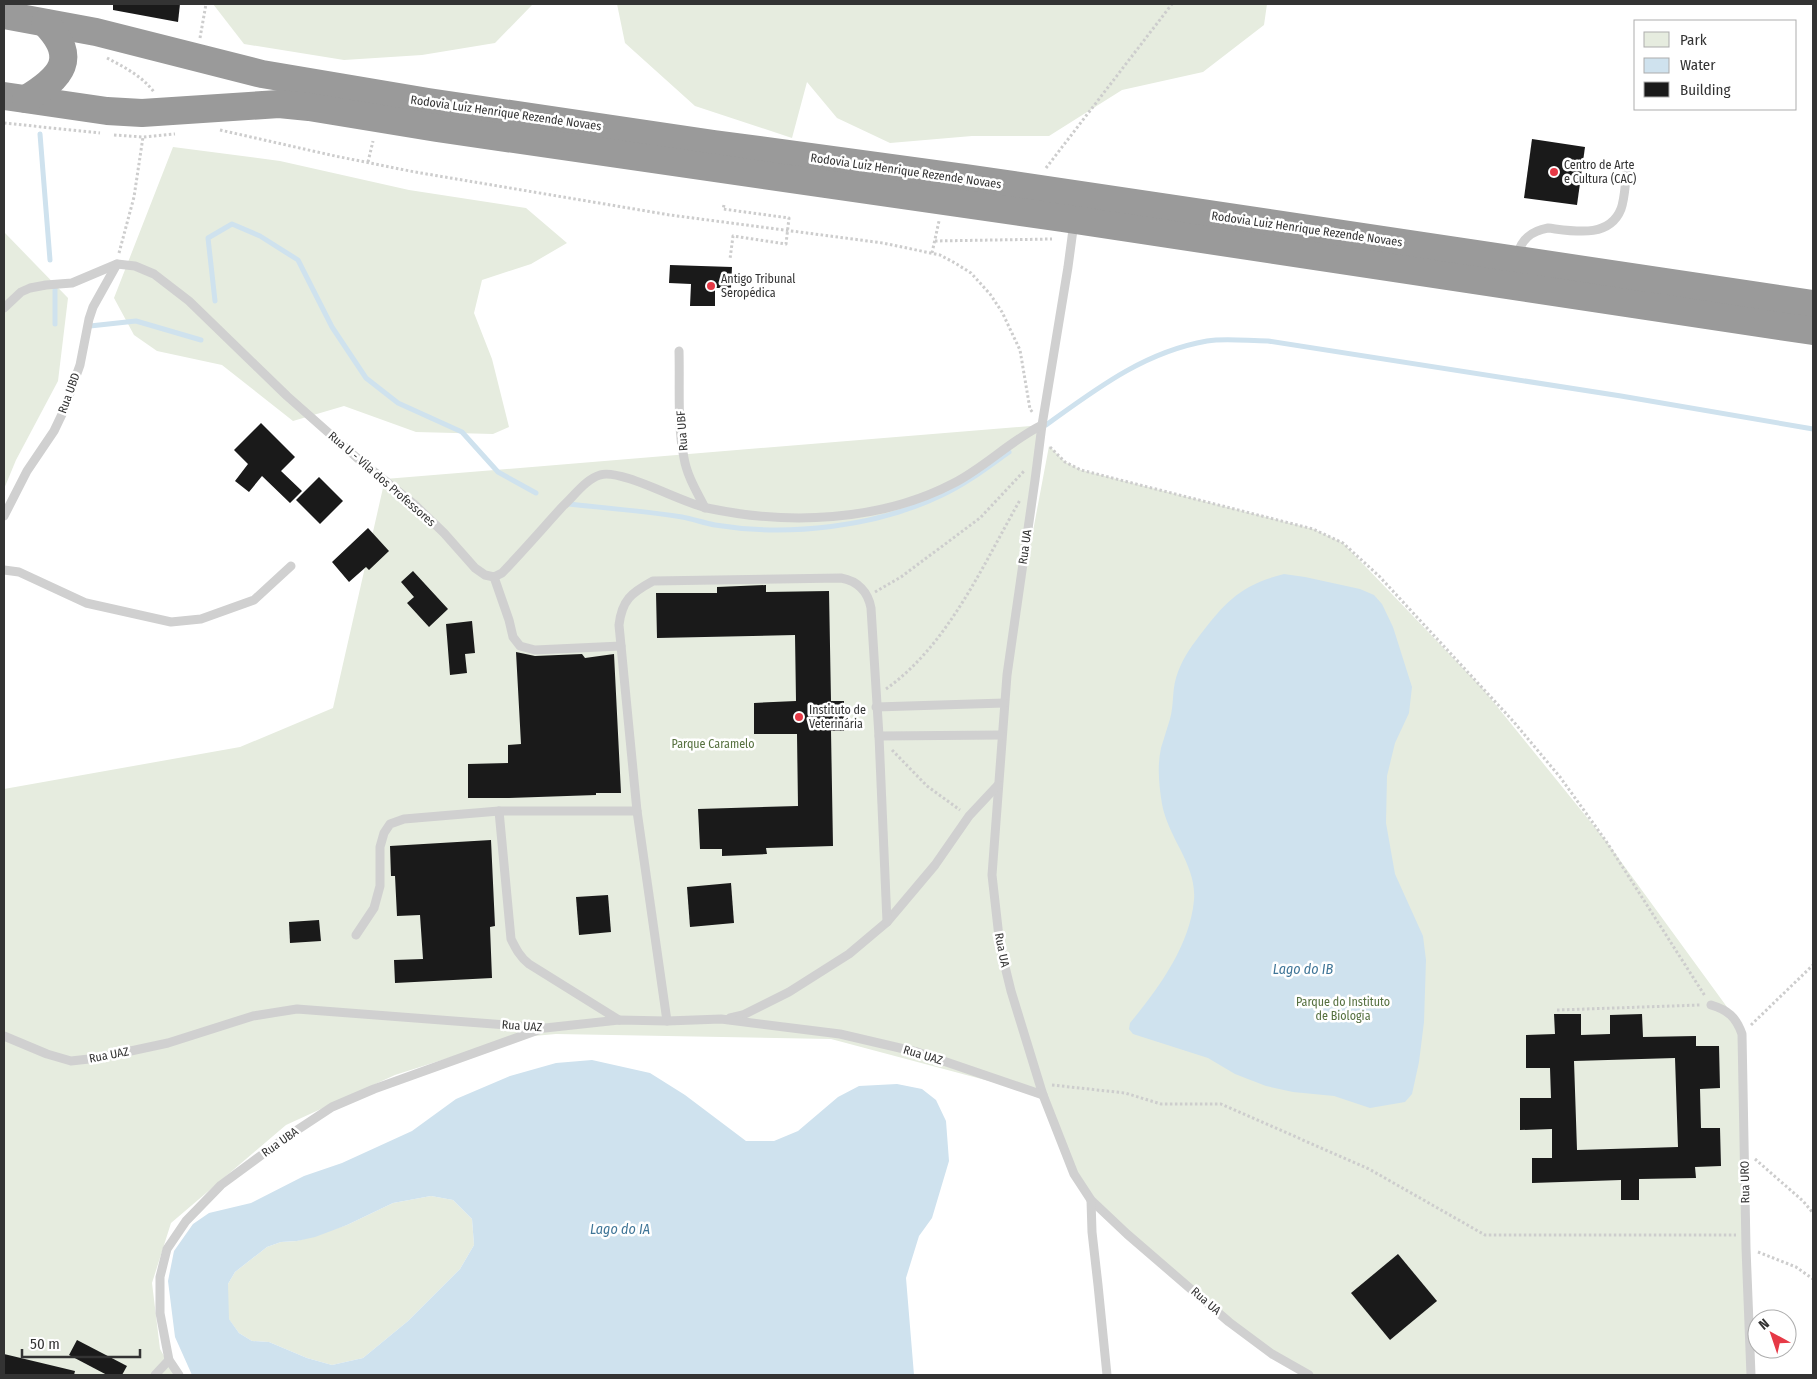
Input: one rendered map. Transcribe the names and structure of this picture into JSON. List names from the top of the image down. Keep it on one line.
{"streets":{"highway":["Rodovia Luiz Henrique Rezende Novaes"],"lane":["Rua UBD","Rua UBF","Rua U - Vila dos Professores","Rua UA","Rua UAZ","Rua UBA","Rua URO"]},"crossings":[["Rodovia Luiz Henrique Rezende Novaes","Rua UA"],["Rua UBD","Rua U - Vila dos Professores"],["Rua UA","Rua UAZ"],["Rua UAZ","Rua UBA"]],"water":["Lago do IB","Lago do IA"],"parks":["Parque Caramelo","Parque do Instituto de Biologia"],"places":["Centro de Arte e Cultura (CAC)","Antigo Tribunal Seropédica","Instituto de Veterinária"],"legend":["Park","Water","Building"],"scale_bar":"50 m","north":"top left"}
